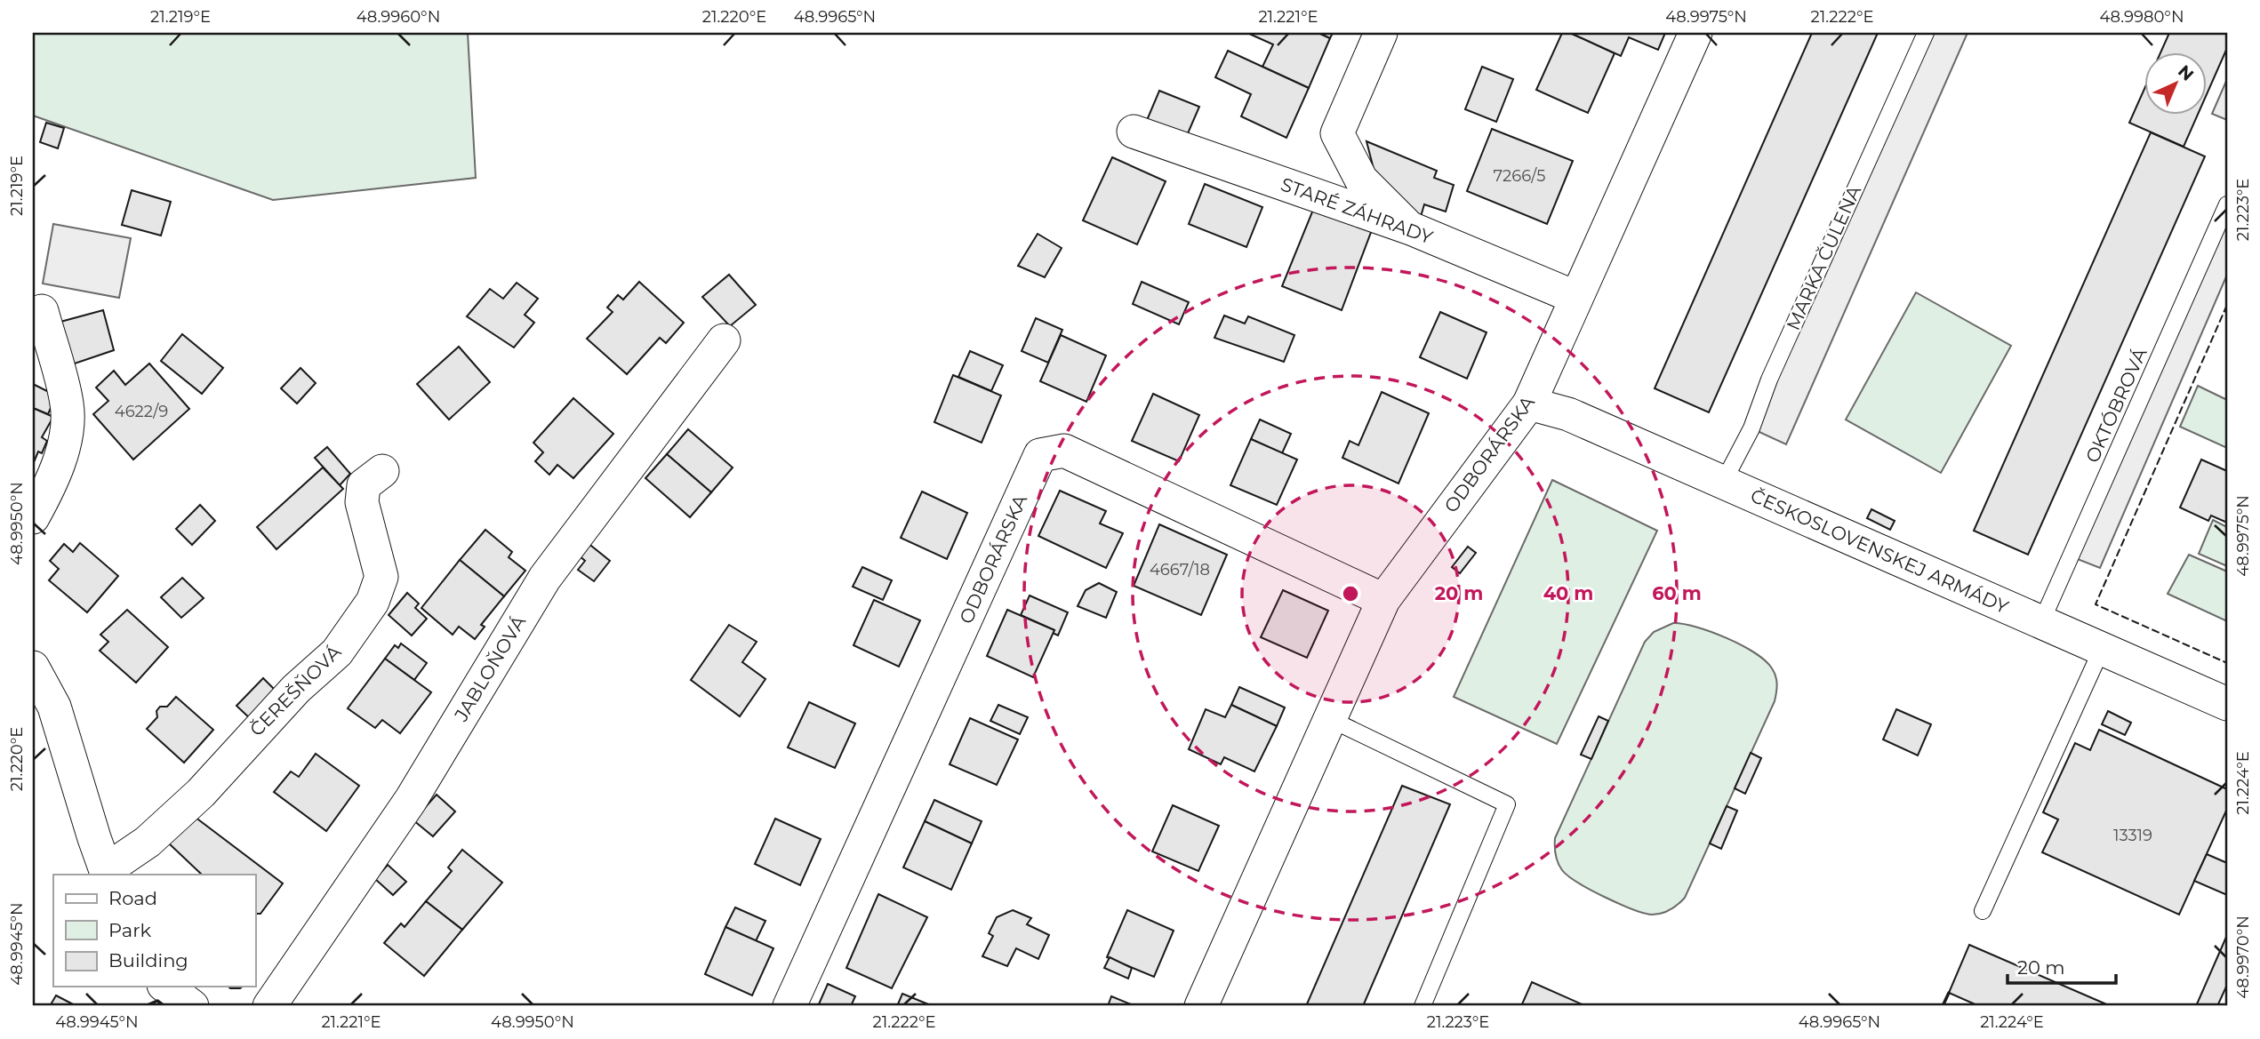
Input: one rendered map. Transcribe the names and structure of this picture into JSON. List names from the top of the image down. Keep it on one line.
{"streets":{"street":["STARÉ ZÁHRADY","ODBORÁRSKA","ČESKOSLOVENSKEJ ARMÁDY","JABLOŇOVÁ","ČEREŠŇOVÁ"],"lane":["MARKA ČULENA","OKTÓBROVÁ"]},"crossings":[["STARÉ ZÁHRADY","ODBORÁRSKA"],["MARKA ČULENA","ČESKOSLOVENSKEJ ARMÁDY"],["OKTÓBROVÁ","ČESKOSLOVENSKEJ ARMÁDY"],["ODBORÁRSKA","ČESKOSLOVENSKEJ ARMÁDY"]],"house_numbers":["7266/5","4622/9","4667/18","13319"],"legend":["Road","Park","Building"],"scale_bar":"20 m","north":"top right","coordinates":["21.219°E","48.9960°N","21.220°E","48.9965°N","21.221°E","48.9975°N","21.222°E","48.9980°N","21.223°E","48.9950°N","21.224°E","48.9945°N","48.9970°N"],"rings":["20 m","40 m","60 m"]}
